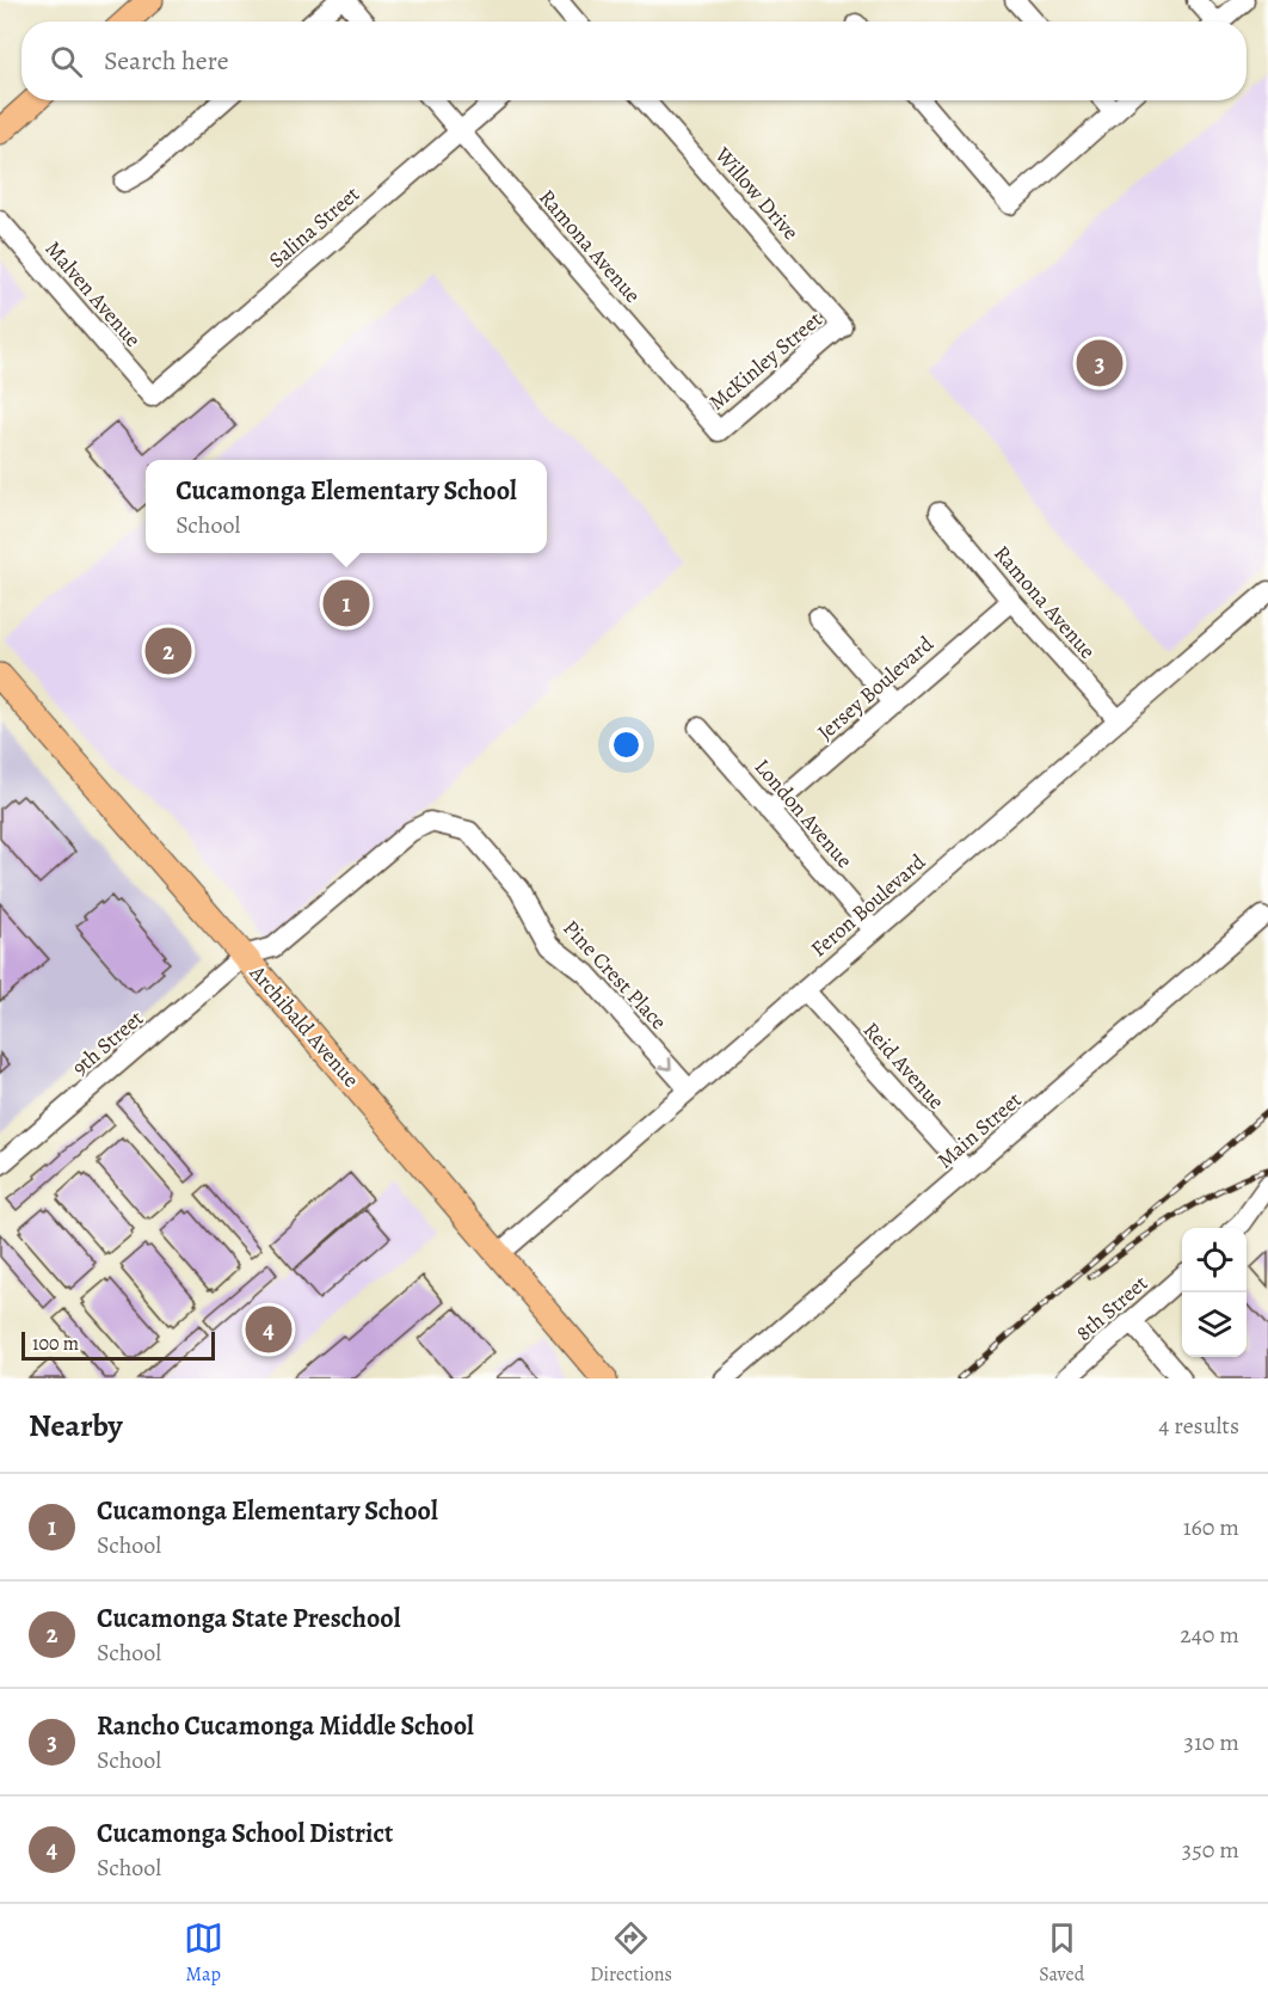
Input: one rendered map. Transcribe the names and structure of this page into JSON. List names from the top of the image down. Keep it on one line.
{"streets":{"main road":["Archibald Avenue"],"street":["Willow Drive","Salina Street","Ramona Avenue","Malven Avenue","McKinley Street","Jersey Boulevard","London Avenue","Feron Boulevard","Pine Crest Place","9th Street","Reid Avenue","Main Street","8th Street"]},"crossings":[["Willow Drive","McKinley Street"],["Salina Street","Ramona Avenue"],["Salina Street","Malven Avenue"],["Ramona Avenue","McKinley Street"],["Ramona Avenue","Jersey Boulevard"],["Ramona Avenue","Feron Boulevard"],["Jersey Boulevard","London Avenue"],["London Avenue","Feron Boulevard"],["Feron Boulevard","Pine Crest Place"],["Feron Boulevard","Archibald Avenue"],["Feron Boulevard","Reid Avenue"],["Pine Crest Place","Archibald Avenue"],["Pine Crest Place","9th Street"],["Archibald Avenue","9th Street"],["Reid Avenue","Main Street"]],"scale_bar":"100 m","page":{"search":"Search here","pins":["3","1","2","4"],"popup":["Cucamonga Elementary School","School"],"scale":"100 m","heading":["Nearby","4 results"],"list":[{"mark":"1","name":"Cucamonga Elementary School","note":"School","value":"160 m"},{"mark":"2","name":"Cucamonga State Preschool","note":"School","value":"240 m"},{"mark":"3","name":"Rancho Cucamonga Middle School","note":"School","value":"310 m"},{"mark":"4","name":"Cucamonga School District","note":"School","value":"350 m"}],"nav":["Map","Directions","Saved"]}}
